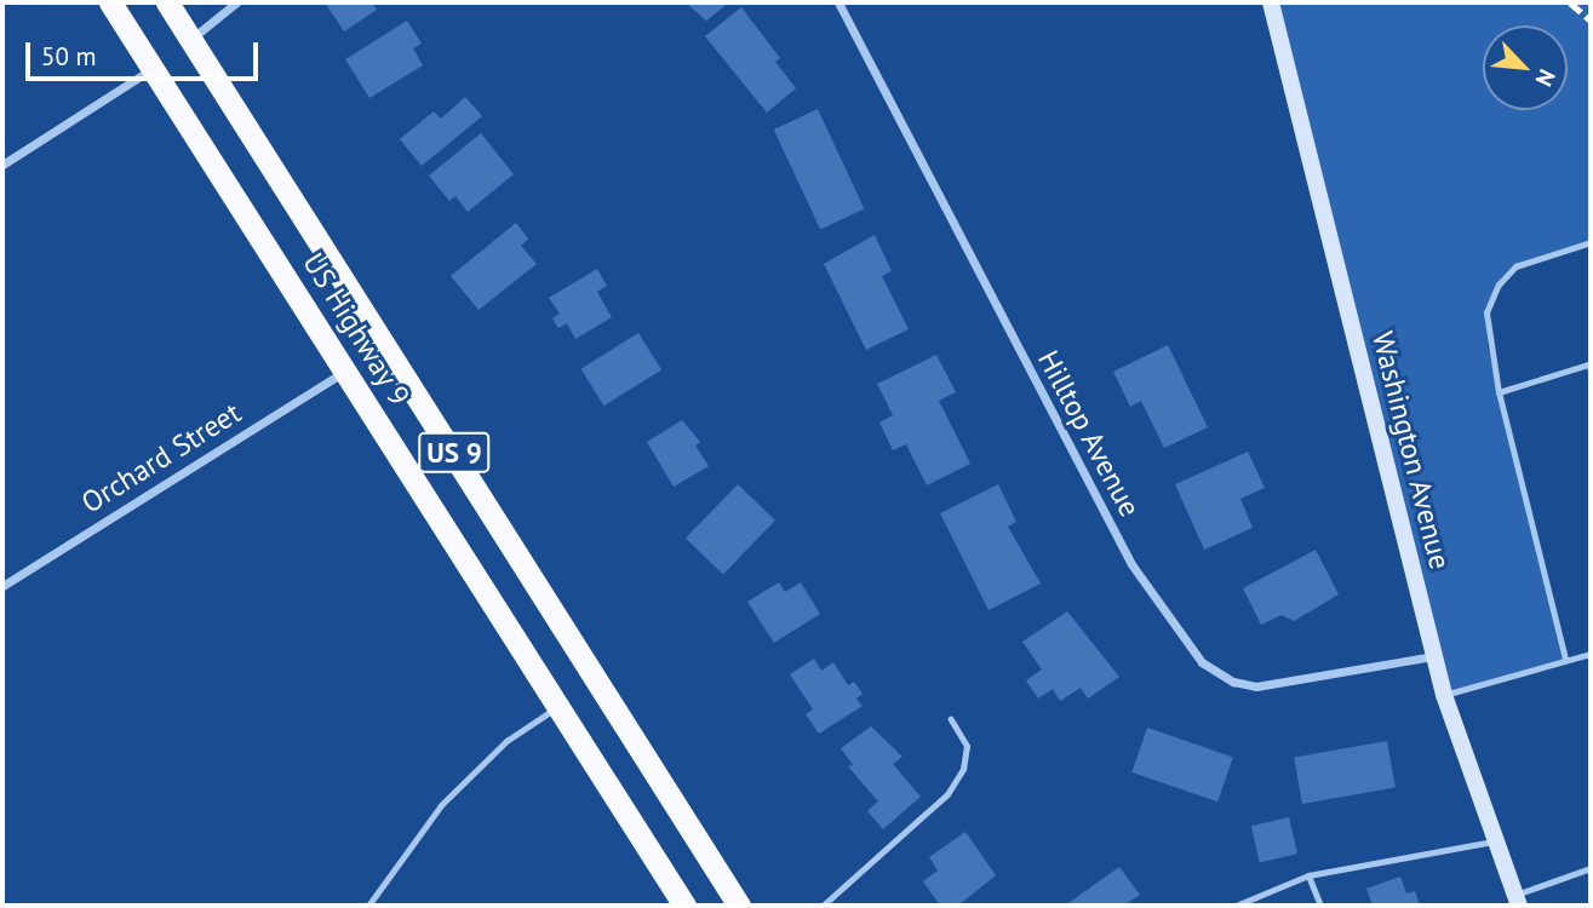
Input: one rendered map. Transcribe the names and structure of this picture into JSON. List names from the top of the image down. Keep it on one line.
{"streets":{"highway":["US Highway 9","US 9"],"main road":["Washington Avenue"],"street":["Hilltop Avenue","Orchard Street"]},"crossings":[["US Highway 9","Orchard Street"],["Hilltop Avenue","Washington Avenue"]],"scale_bar":"50 m","north":"bottom right"}
